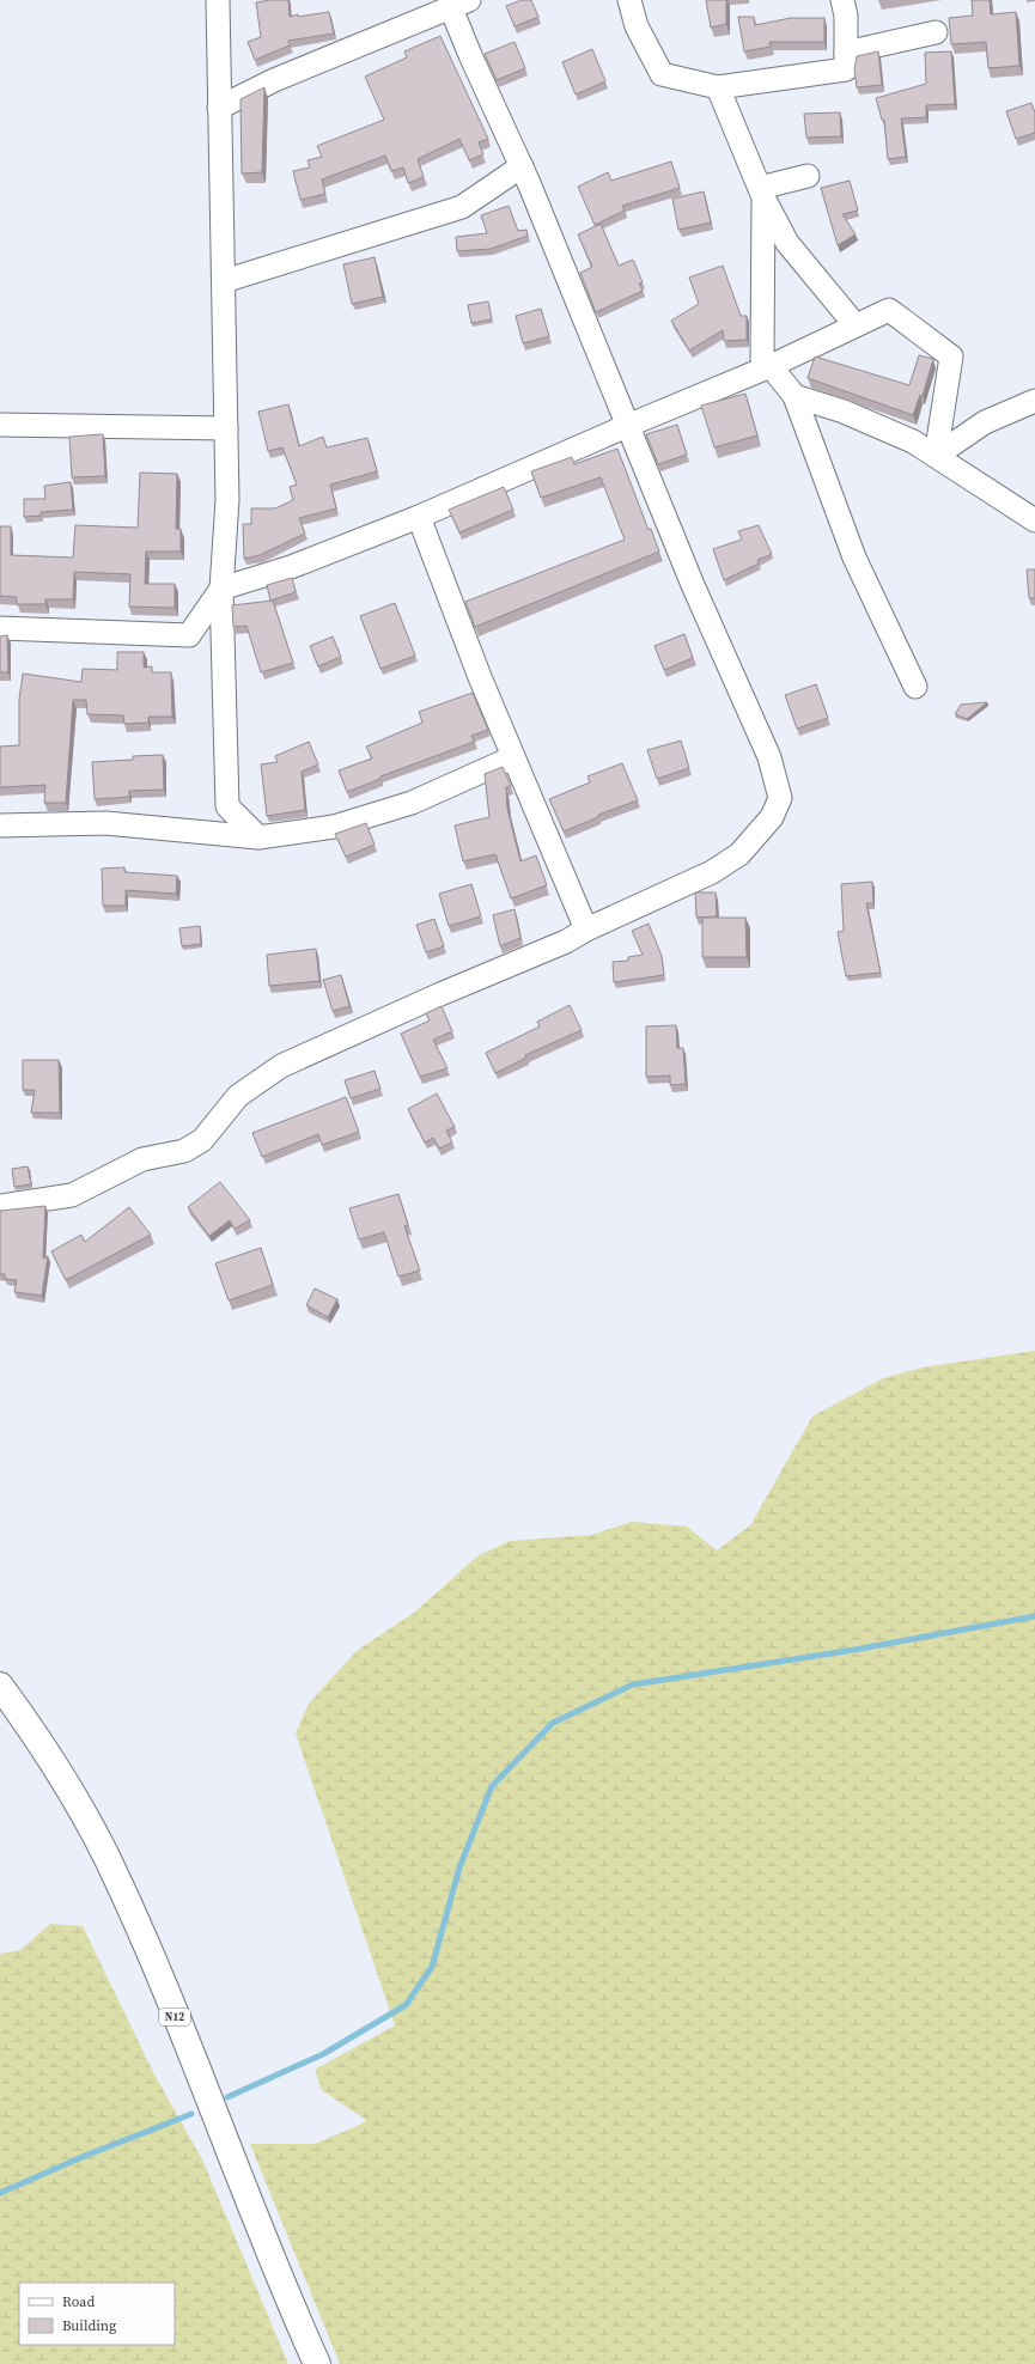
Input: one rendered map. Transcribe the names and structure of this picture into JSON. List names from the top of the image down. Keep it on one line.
{"streets":{"main road":["N12"]},"legend":["Road","Building"]}
